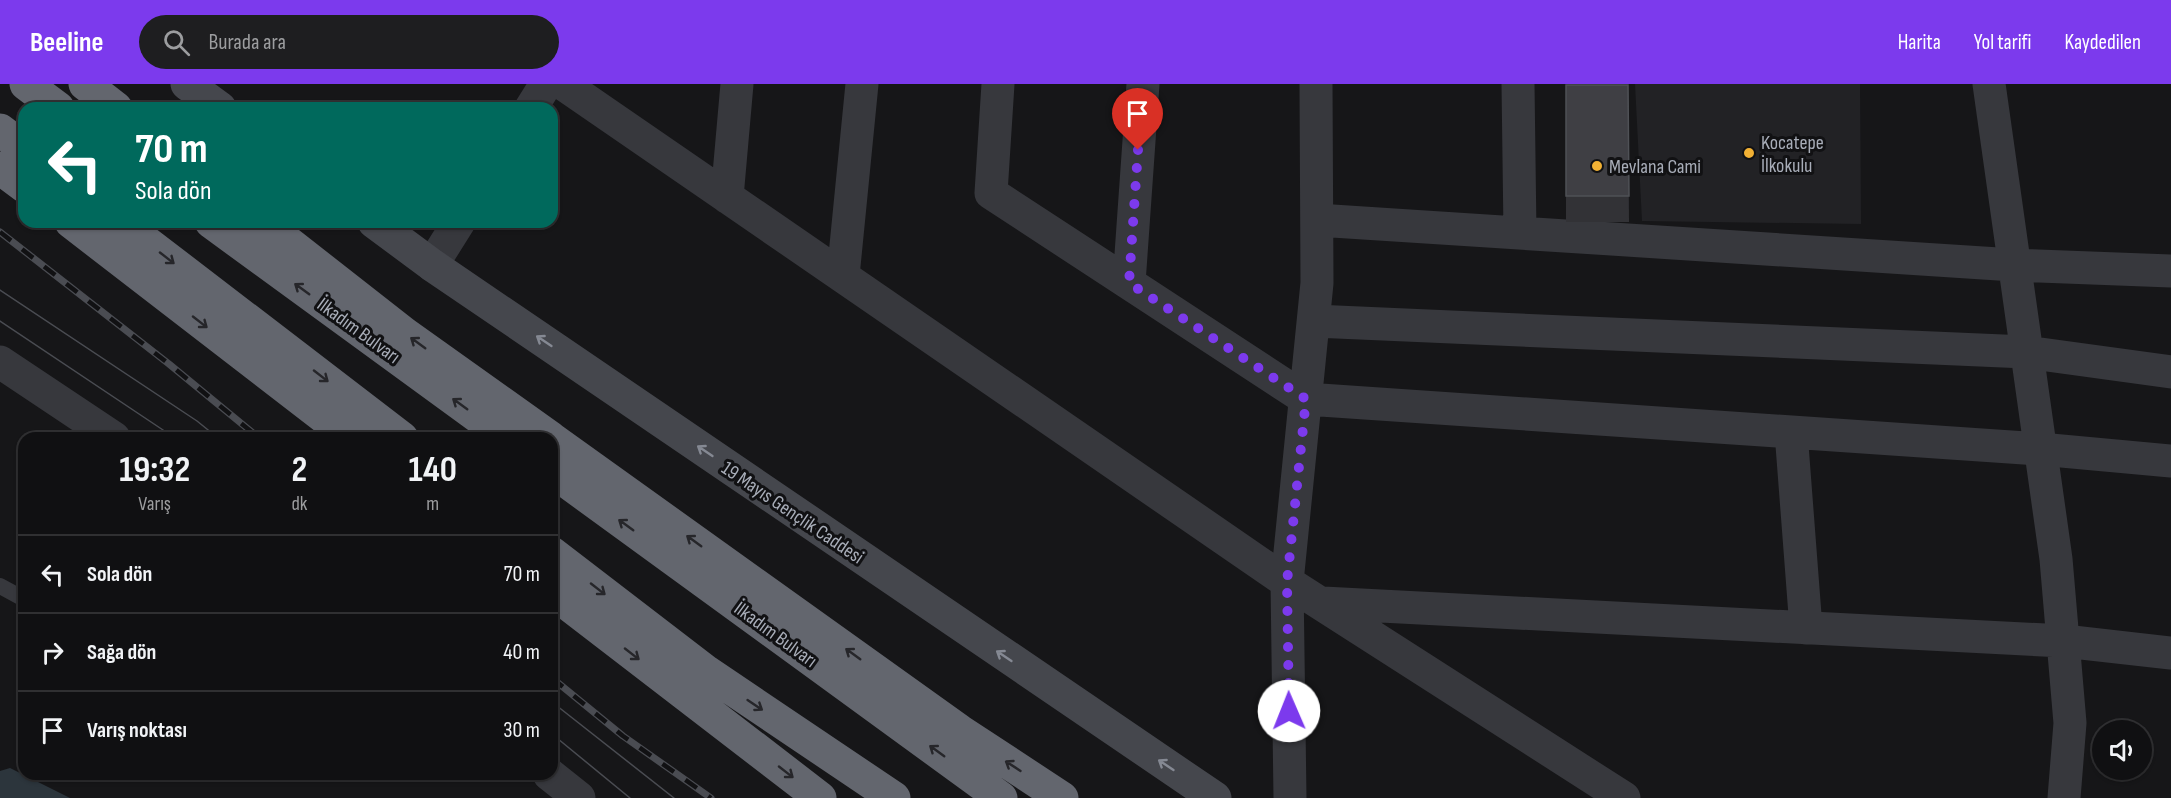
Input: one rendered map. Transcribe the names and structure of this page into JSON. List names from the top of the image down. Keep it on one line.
{"streets":{"highway":["İlkadım Bulvarı"],"main road":["19 Mayıs Gençlik Caddesi"]},"one_way":["19 Mayıs Gençlik Caddesi"],"places":["Kocatepe İlkokulu","Mevlana Cami"],"page":{"header":"Beeline","search":"Burada ara","nav":["Harita","Yol tarifi","Kaydedilen"],"turn":["70 m","Sola dön"],"eta":["19:32","Varış","2","dk","140","m"],"list":[{"name":"Sola dön","value":"70 m"},{"name":"Sağa dön","value":"40 m"},{"name":"Varış noktası","value":"30 m"}]}}
